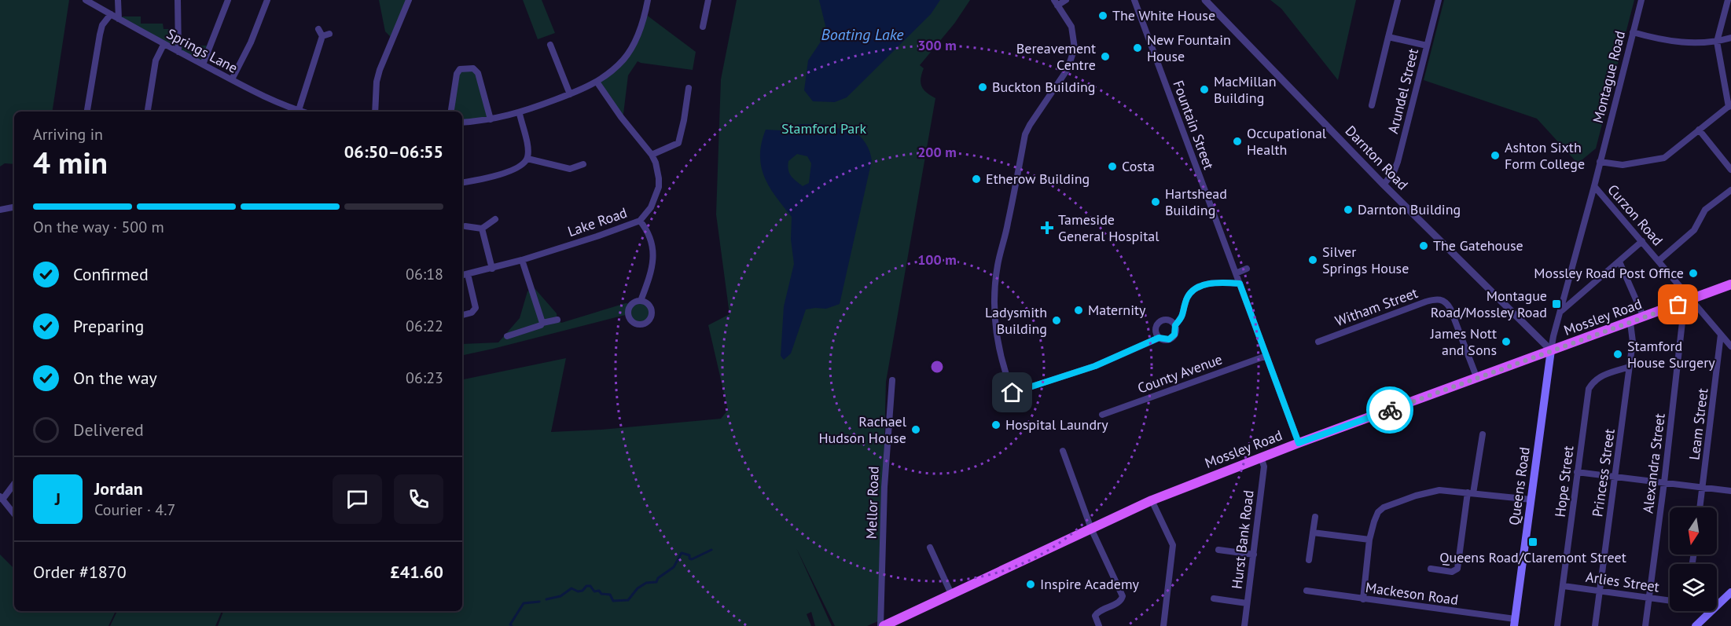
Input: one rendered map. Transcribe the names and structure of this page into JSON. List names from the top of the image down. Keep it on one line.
{"streets":{"main road":["Mossley Road","Queens Road"],"street":["Springs Lane","Montague Road","Arundel Street","Fountain Street","Darnton Road","Curzon Road","Lake Road","Witham Street","County Avenue","Leam Street","Alexandra Street","Princess Street","Hope Street","Mellor Road","Hurst Bank Road","Arlies Street","Mackeson Road"]},"crossings":[["Montague Road","Darnton Road"],["Montague Road","Curzon Road"],["Montague Road","Mossley Road"],["Montague Road","Queens Road"],["Arundel Street","Darnton Road"],["Fountain Street","Mossley Road"],["Fountain Street","County Avenue"],["Darnton Road","Mossley Road"],["Darnton Road","Queens Road"],["Curzon Road","Mossley Road"],["Curzon Road","Leam Street"],["Witham Street","Mossley Road"],["Mossley Road","Alexandra Street"],["Mossley Road","Princess Street"],["Mossley Road","Queens Road"],["Mossley Road","Mellor Road"],["Mossley Road","Hurst Bank Road"],["Alexandra Street","Arlies Street"],["Princess Street","Hope Street"],["Princess Street","Arlies Street"],["Hope Street","Arlies Street"],["Queens Road","Mackeson Road"]],"water":["Boating Lake"],"parks":["Stamford Park"],"places":{"other":["The White House","New Fountain House","Bereavement Centre","Buckton Building","MacMillan Building","Occupational Health","Ashton Sixth Form College","Costa","Etherow Building","Hartshead Building","Darnton Building","The Gatehouse","Silver Springs House","Mossley Road Post Office","Maternity","Ladysmith Building","James Nott and Sons","Stamford House Surgery","Hospital Laundry","Rachael Hudson House","Inspire Academy"],"health":["Tameside General Hospital"],"transit":["Montague Road/Mossley Road","Queens Road/Claremont Street"]},"north":"bottom","page":{"heading":["4 min","Arriving in","06:50–06:55"],"panel":["Jordan","Courier · 4.7","Order #1870","£41.60"],"bar":"On the way · 500 m","list":[["Confirmed","06:18"],["Preparing","06:22"],["On the way","06:23"],"Delivered"],"round":"J"},"rings":["300 m","200 m","100 m"]}
